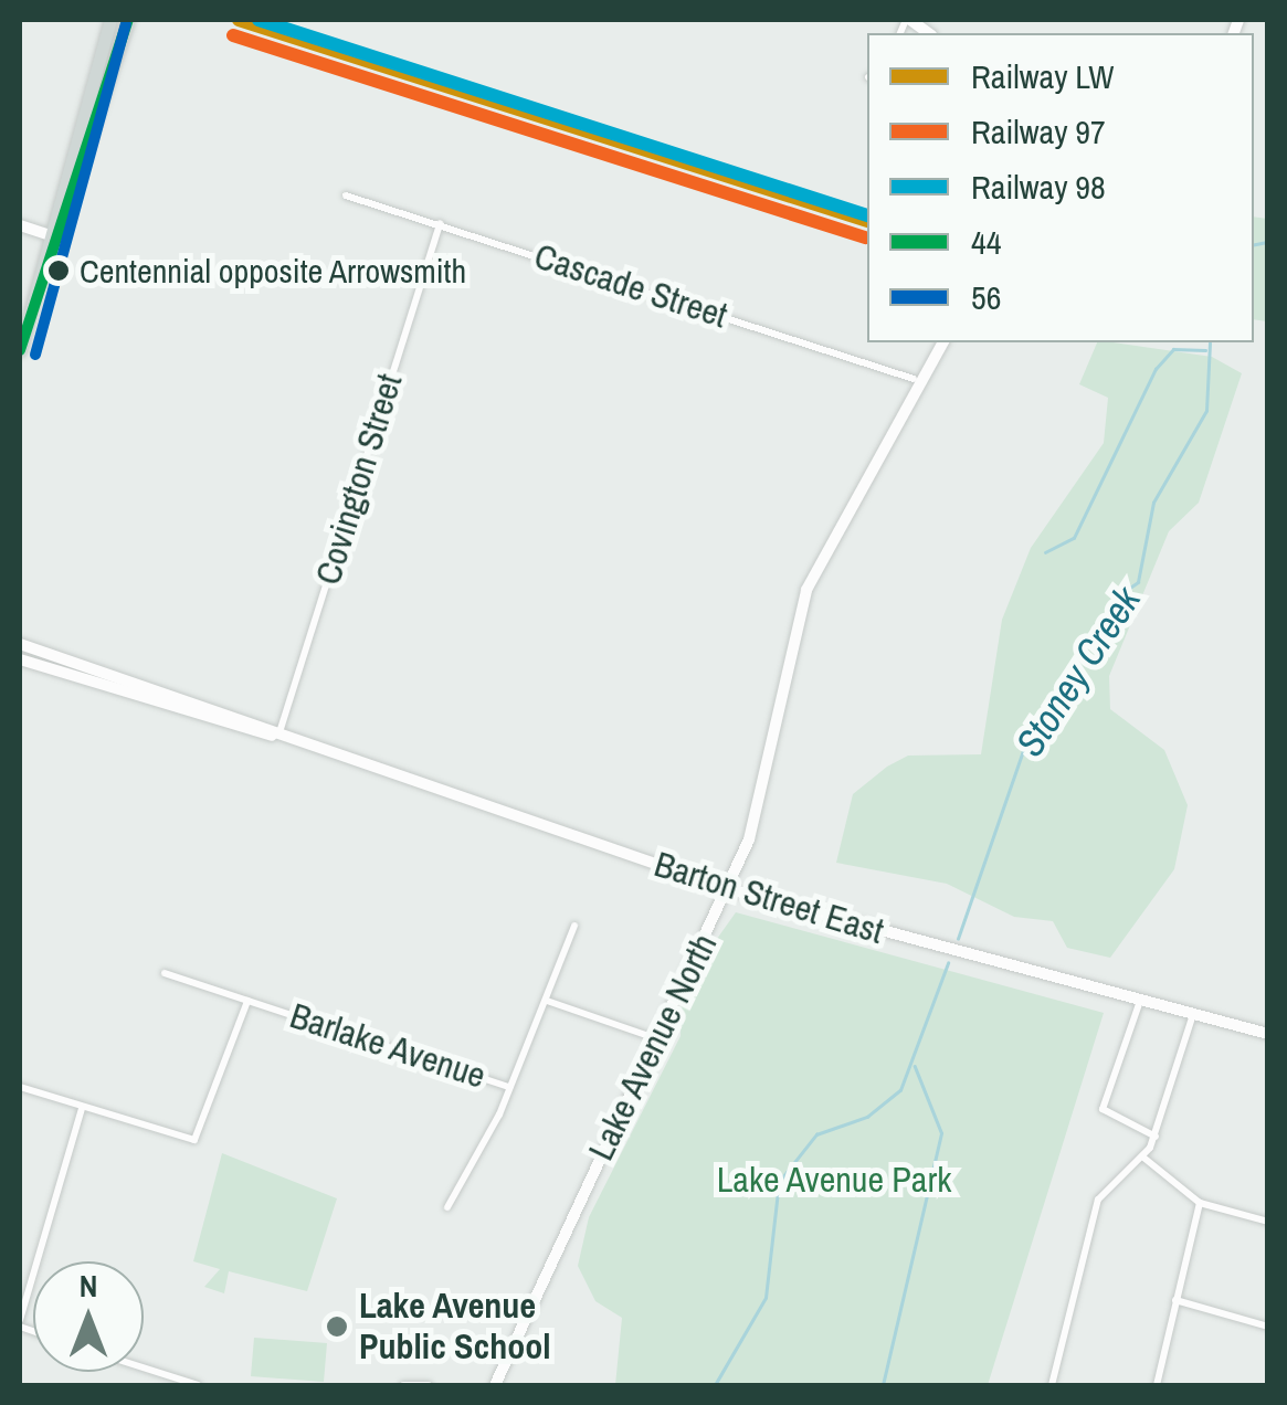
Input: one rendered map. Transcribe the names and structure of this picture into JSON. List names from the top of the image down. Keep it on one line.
{"streets":{"main road":["Barton Street East","Lake Avenue North"],"street":["Cascade Street","Covington Street","Barlake Avenue"]},"crossings":[["Cascade Street","Covington Street"],["Cascade Street","Lake Avenue North"],["Covington Street","Barton Street East"],["Barton Street East","Lake Avenue North"]],"water":["Stoney Creek"],"parks":["Lake Avenue Park"],"places":["Centennial opposite Arrowsmith","Lake Avenue Public School"],"lines":["rail line LW","rail line 98","transit line 44","transit line 56","rail line 97"],"legend":["Railway LW","Railway 97","Railway 98","44","56"],"north":"top"}
